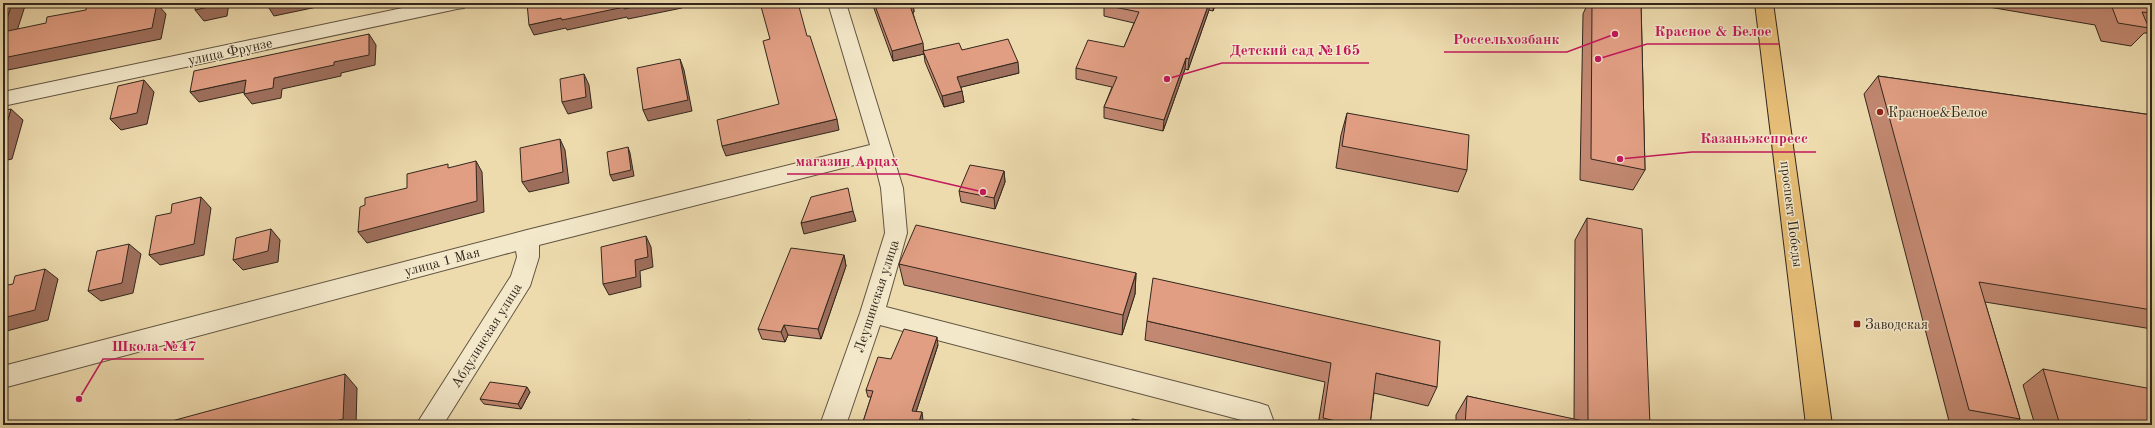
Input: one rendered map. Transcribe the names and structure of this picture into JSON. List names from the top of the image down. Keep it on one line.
{"streets":{"main road":["проспект Победы"],"street":["улица Фрунзе","улица 1 Мая","Леушинская улица","Абдулинская улица"]},"crossings":[["улица 1 Мая","Леушинская улица"],["улица 1 Мая","Абдулинская улица"]],"places":{"other":["Россельхозбанк","Красное & Белое","Детский сад №165","Красное&Белое","Казаньэкспресс","магазин Арцах","Школа №47"],"transit":["Заводская"]}}
